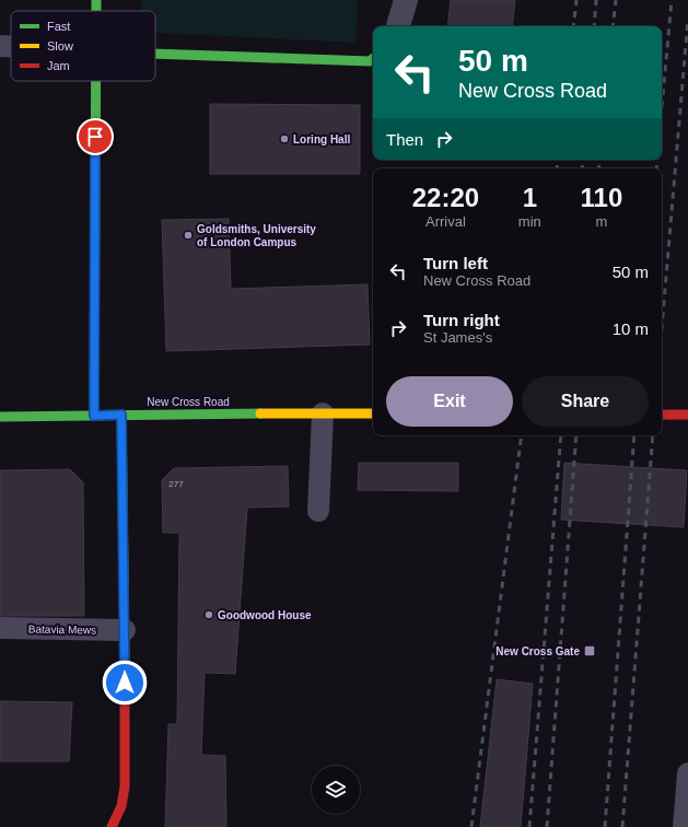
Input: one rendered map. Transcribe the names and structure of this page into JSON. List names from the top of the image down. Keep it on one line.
{"streets":{"main road":["New Cross Road"],"lane":["Batavia Mews"]},"places":{"other":["Loring Hall","Goldsmiths, University of London Campus","Goodwood House"],"transit":["New Cross Gate"]},"house_numbers":["277"],"legend":["Fast","Slow","Jam"],"page":{"turn":["50 m","New Cross Road"],"then":"Then","eta":["22:20","Arrival","1","min","110","m"],"list":[{"name":"Turn left","note":"New Cross Road","value":"50 m"},{"name":"Turn right","note":"St James's","value":"10 m"}],"buttons":["Exit","Share"]}}
